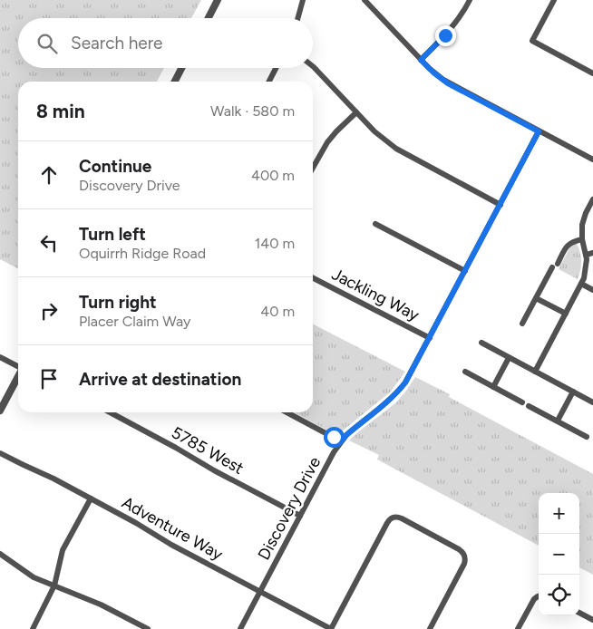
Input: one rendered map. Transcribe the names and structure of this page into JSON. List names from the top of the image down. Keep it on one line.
{"streets":{"street":["Jackling Way","5785 West","Discovery Drive","Adventure Way"]},"crossings":[["Jackling Way","Discovery Drive"],["5785 West","Discovery Drive"],["Discovery Drive","Adventure Way"]],"page":{"search":"Search here","heading":["8 min","Walk · 580 m"],"list":[["Continue","Discovery Drive","400 m"],["Turn left","Oquirrh Ridge Road","140 m"],["Turn right","Placer Claim Way","40 m"],"Arrive at destination"],"map_buttons":["+","−"]}}
